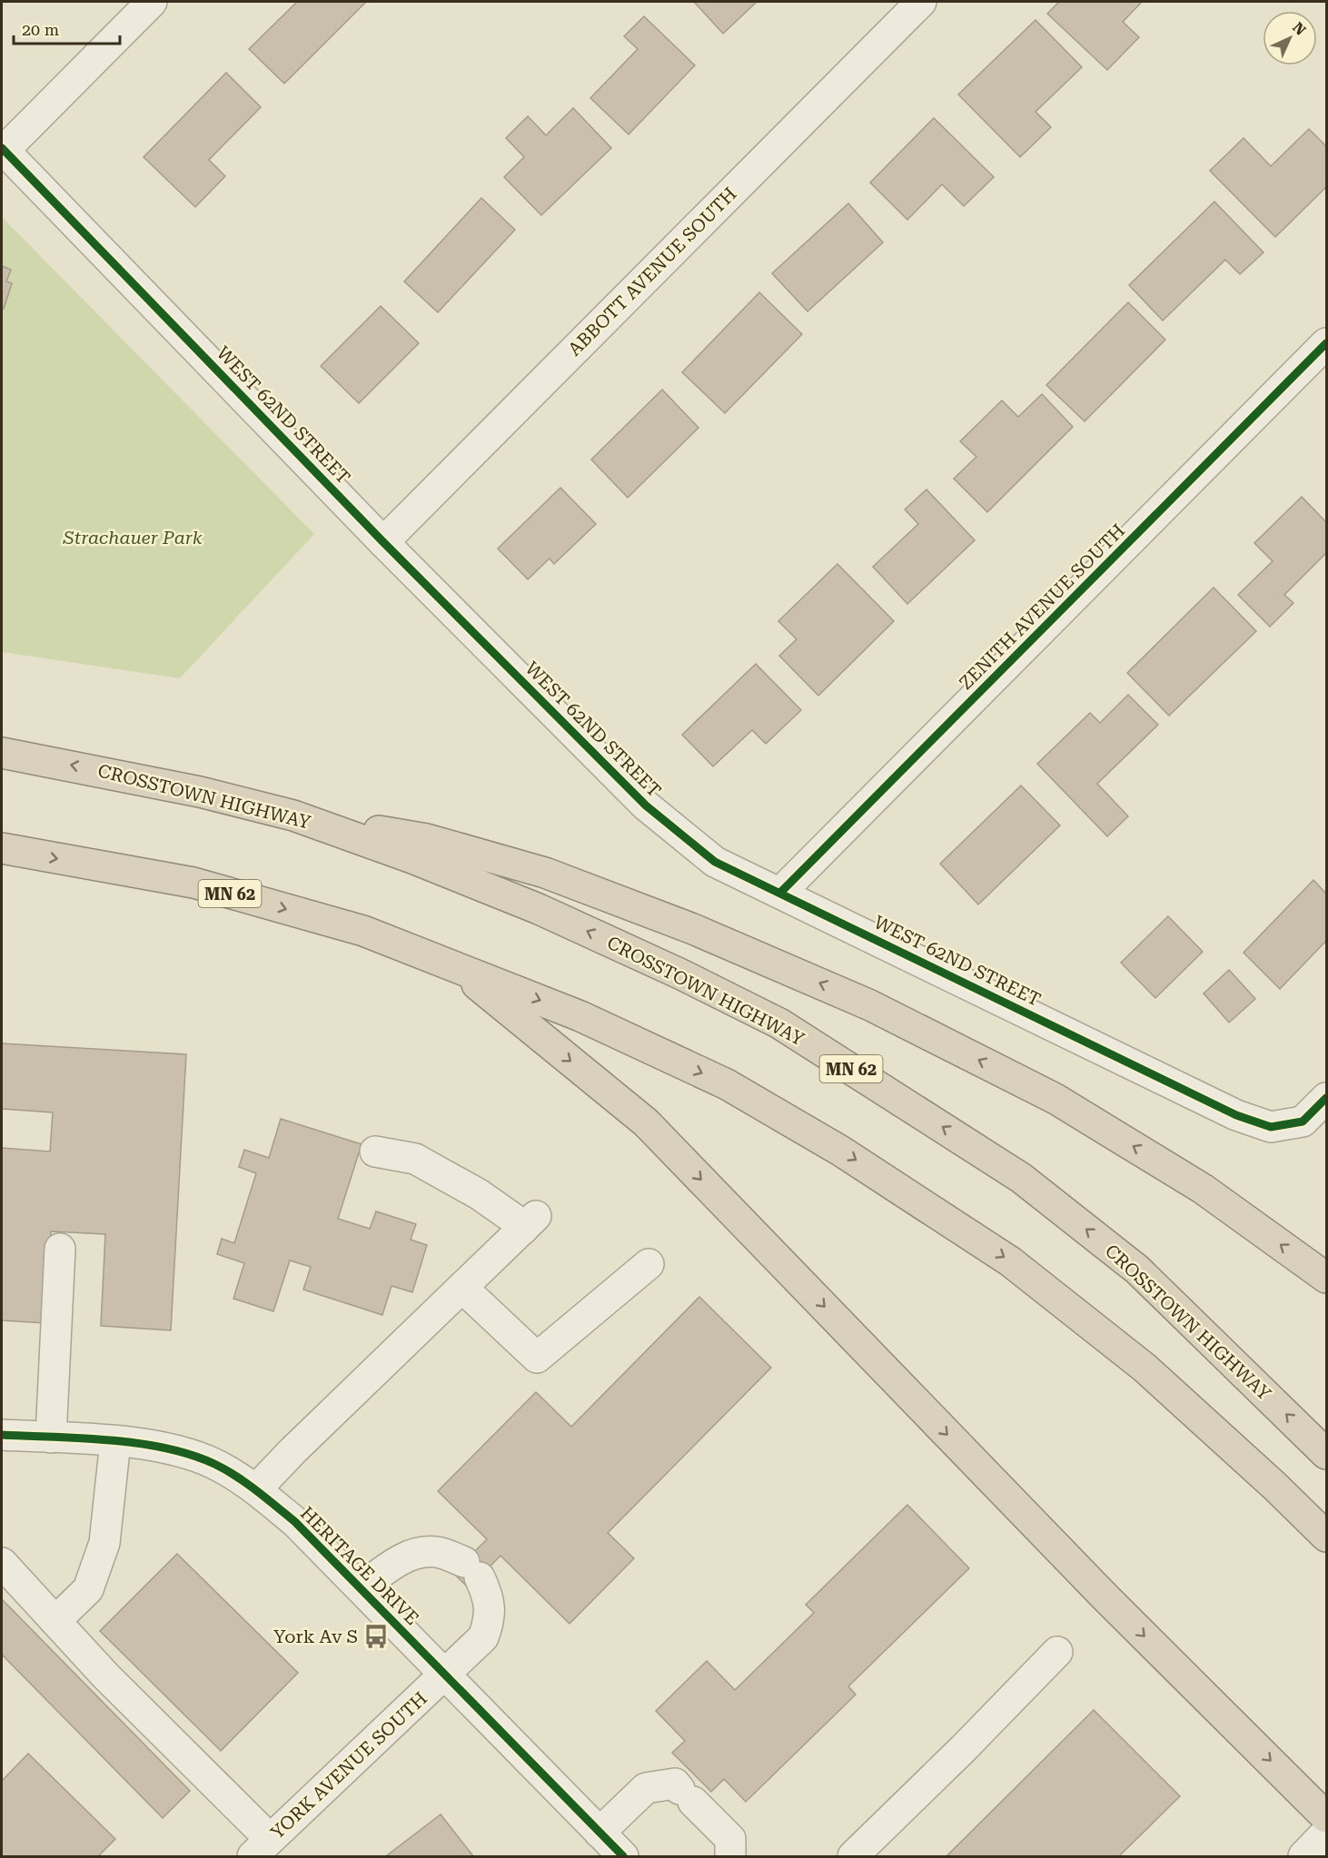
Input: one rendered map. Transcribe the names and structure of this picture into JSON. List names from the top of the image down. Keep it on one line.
{"streets":{"highway":["CROSSTOWN HIGHWAY","MN 62"],"street":["ABBOTT AVENUE SOUTH","WEST 62ND STREET","ZENITH AVENUE SOUTH","HERITAGE DRIVE","YORK AVENUE SOUTH"]},"crossings":[["ABBOTT AVENUE SOUTH","WEST 62ND STREET"],["WEST 62ND STREET","ZENITH AVENUE SOUTH"],["HERITAGE DRIVE","YORK AVENUE SOUTH"]],"parks":["Strachauer Park"],"places":{"bus stop":["York Av S"]},"scale_bar":"20 m","north":"top right"}
